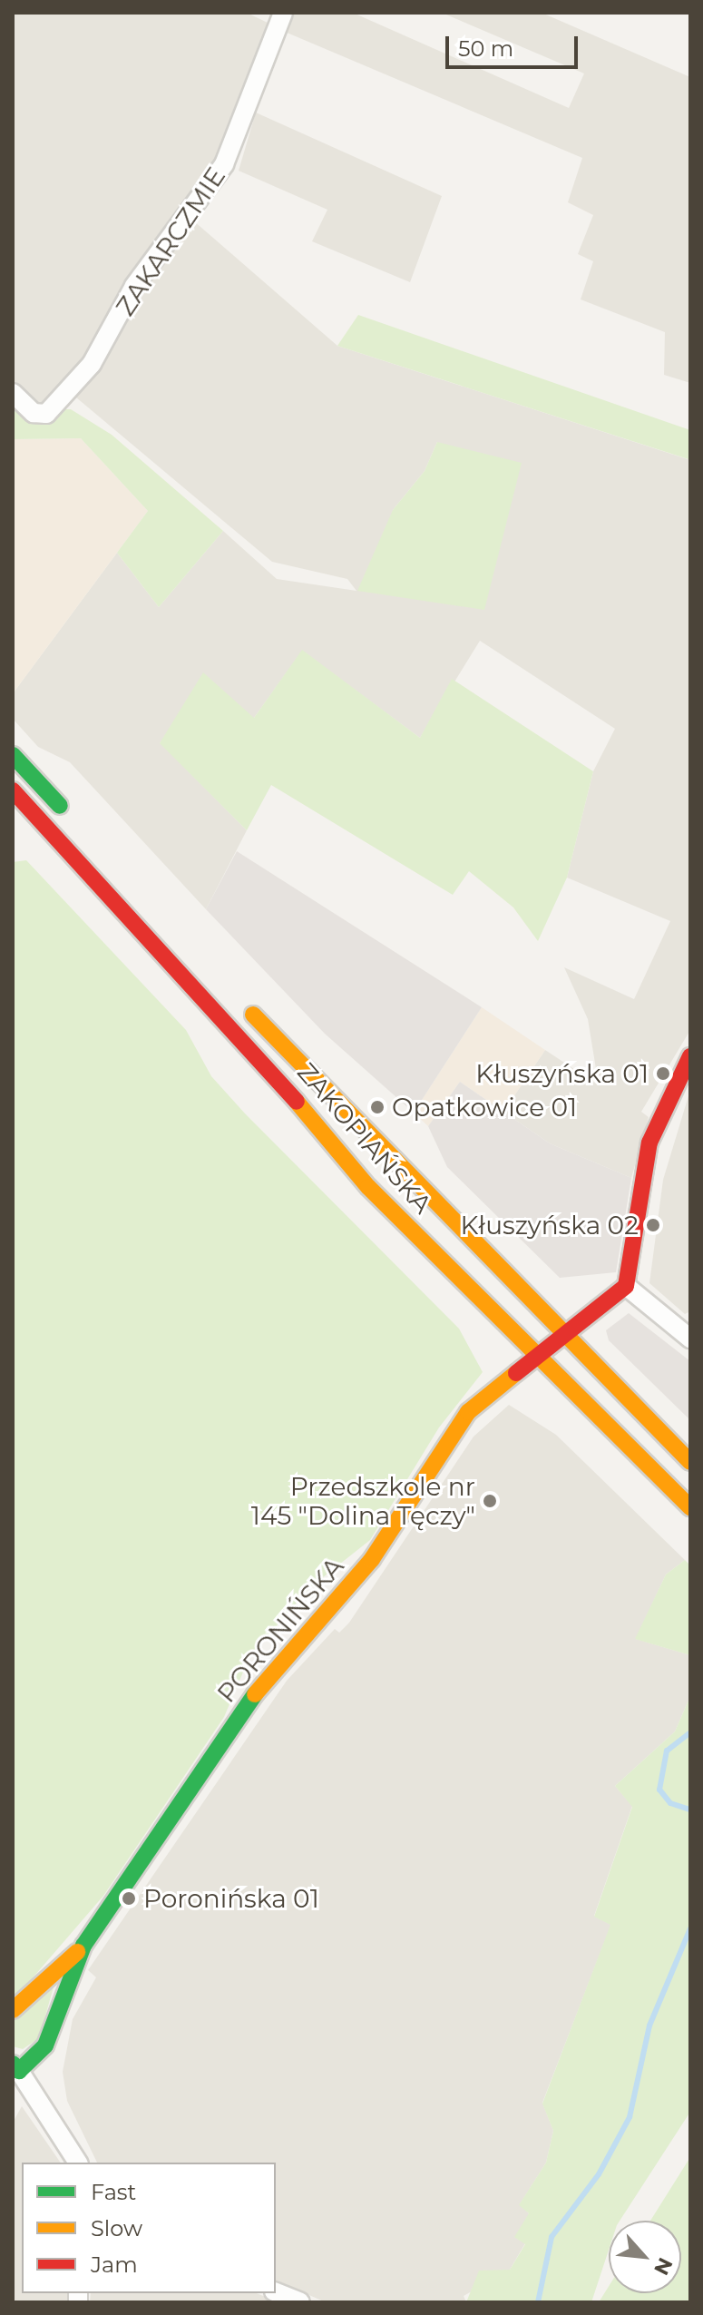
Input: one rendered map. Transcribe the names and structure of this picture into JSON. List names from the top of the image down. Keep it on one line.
{"streets":{"main road":["ZAKOPIAŃSKA","PORONIŃSKA"],"street":["ZAKARCZMIE"]},"crossings":[["ZAKOPIAŃSKA","PORONIŃSKA"]],"places":["Kłuszyńska 01","Opatkowice 01","Kłuszyńska 02","Przedszkole nr 145 \"Dolina Tęczy\"","Poronińska 01"],"legend":["Fast","Slow","Jam"],"scale_bar":"50 m","north":"bottom right"}
